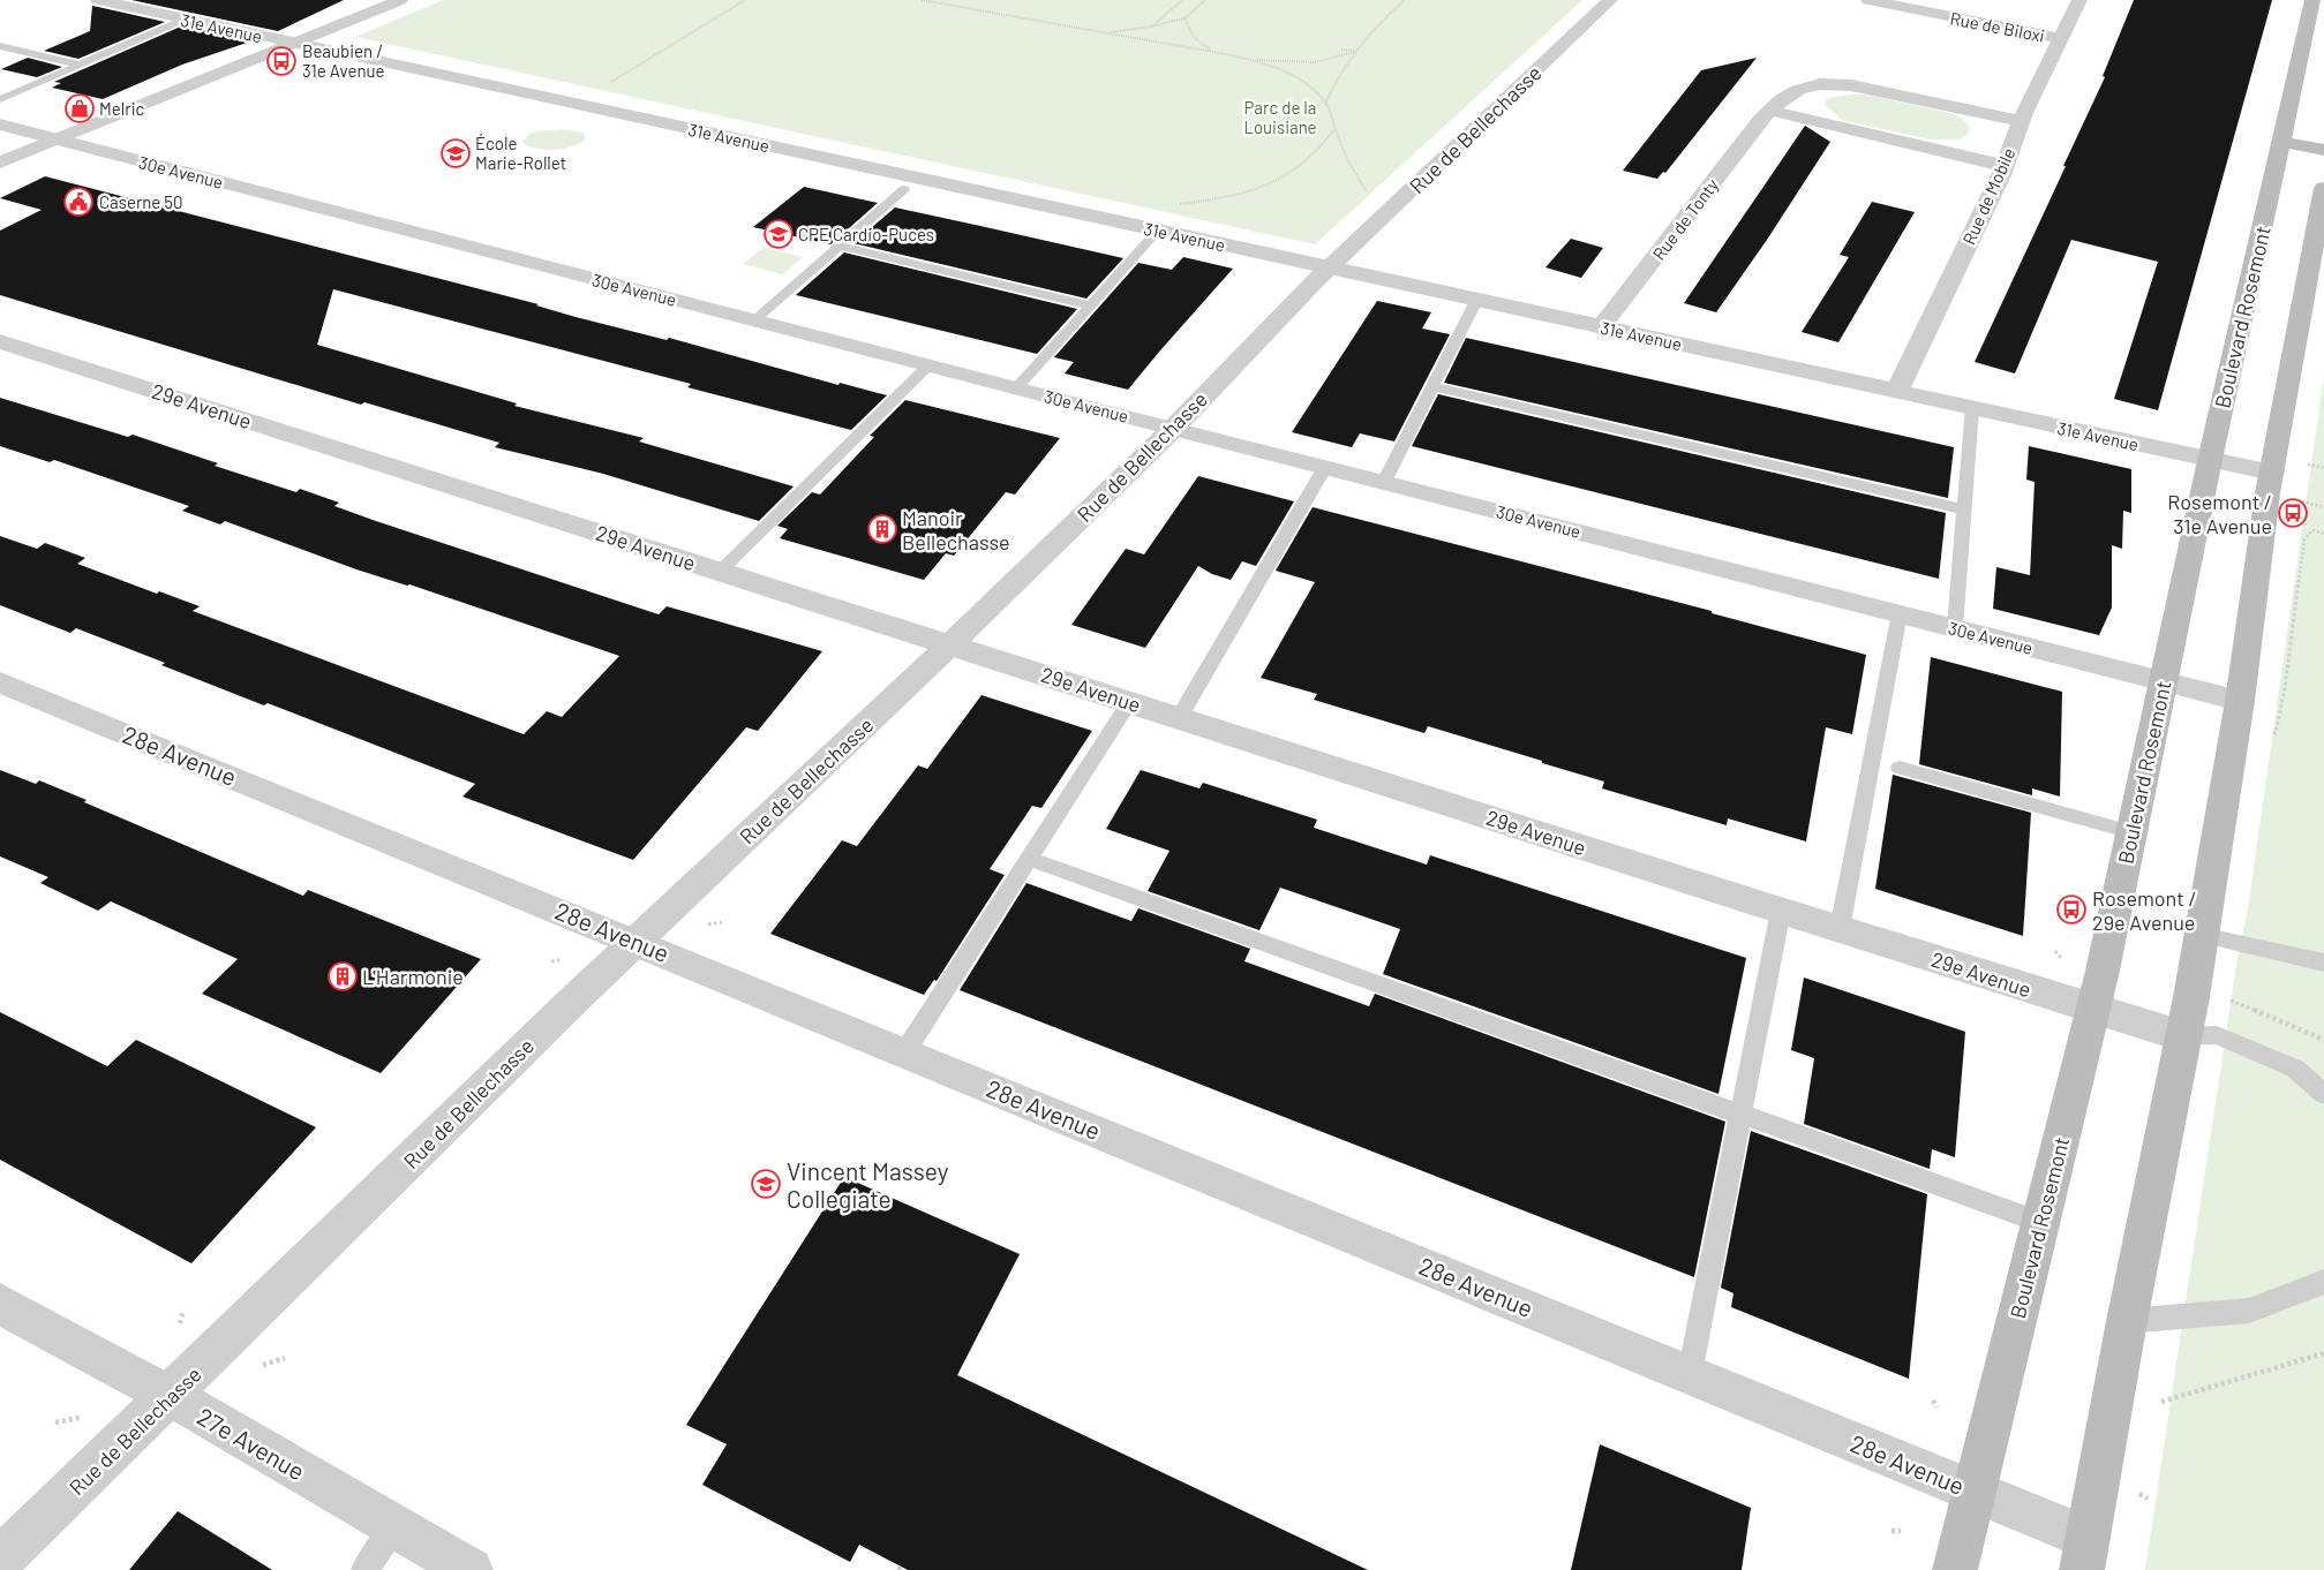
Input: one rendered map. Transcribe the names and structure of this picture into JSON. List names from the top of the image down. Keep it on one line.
{"streets":{"main road":["Boulevard Rosemont"],"street":["Rue de Biloxi","31e Avenue","Rue de Bellechasse","30e Avenue","Rue de Mobile","Rue de Tonty","29e Avenue","28e Avenue","27e Avenue"]},"crossings":[["Rue de Biloxi","Rue de Mobile"],["31e Avenue","Rue de Bellechasse"],["31e Avenue","Rue de Mobile"],["31e Avenue","Rue de Tonty"],["31e Avenue","Boulevard Rosemont"],["Rue de Bellechasse","30e Avenue"],["Rue de Bellechasse","29e Avenue"],["Rue de Bellechasse","28e Avenue"],["Rue de Bellechasse","27e Avenue"],["30e Avenue","Boulevard Rosemont"],["Rue de Mobile","Rue de Tonty"],["Boulevard Rosemont","29e Avenue"],["Boulevard Rosemont","28e Avenue"]],"parks":["Parc de la Louisiane"],"places":{"bus stop":["Beaubien / 31e Avenue","Rosemont / 31e Avenue","Rosemont / 29e Avenue"],"shop":["Melric"],"school or university":["École Marie-Rollet","CPE Cardio-Puces","Vincent Massey Collegiate"],"public building":["Caserne 50"],"building":["Manoir Bellechasse","L'Harmonie"]}}
